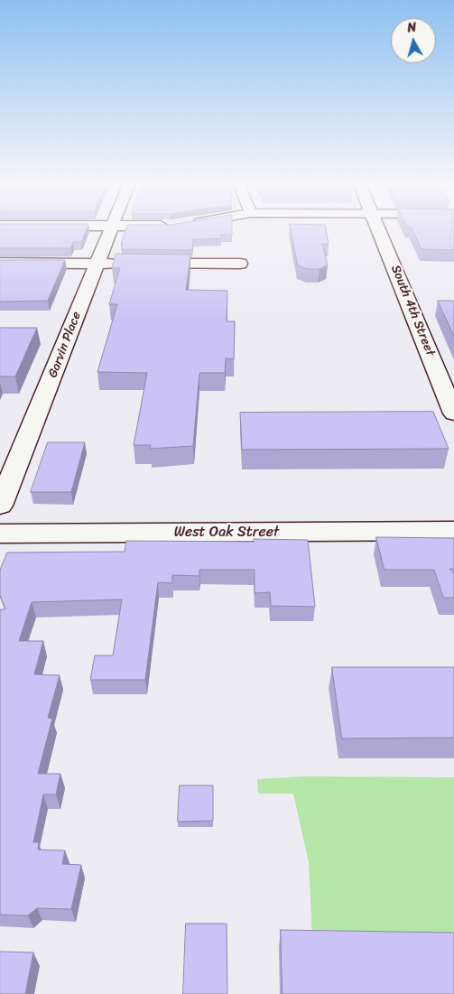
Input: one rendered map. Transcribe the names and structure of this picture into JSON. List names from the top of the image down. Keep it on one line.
{"streets":{"street":["South 4th Street","Garvin Place","West Oak Street"]},"north":"top"}
